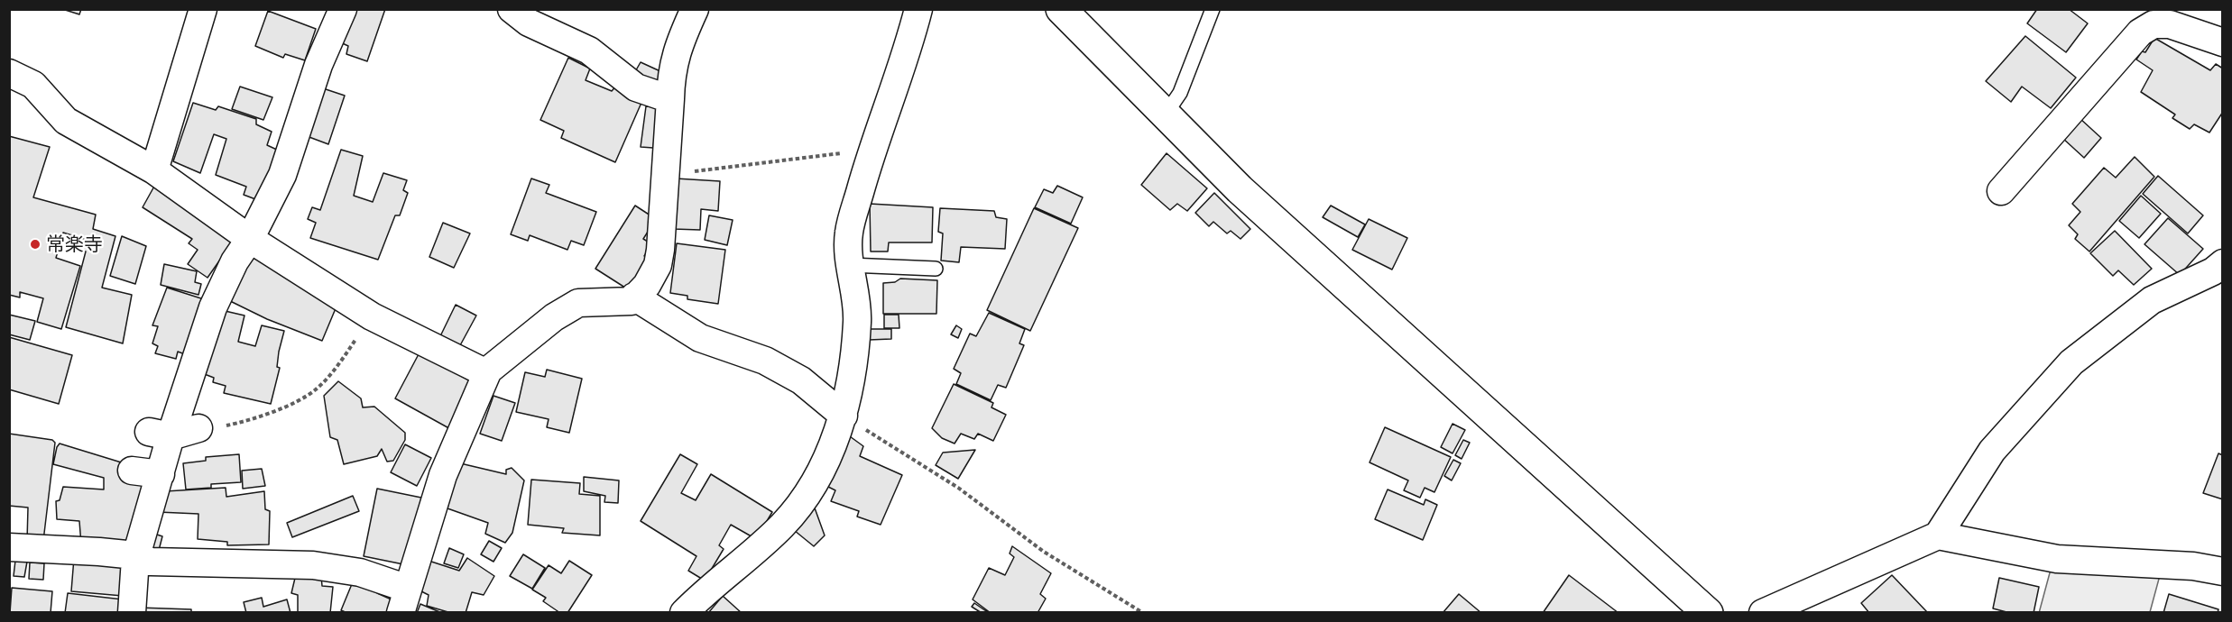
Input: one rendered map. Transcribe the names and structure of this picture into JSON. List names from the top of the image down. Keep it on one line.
{"places":["常楽寺"]}
